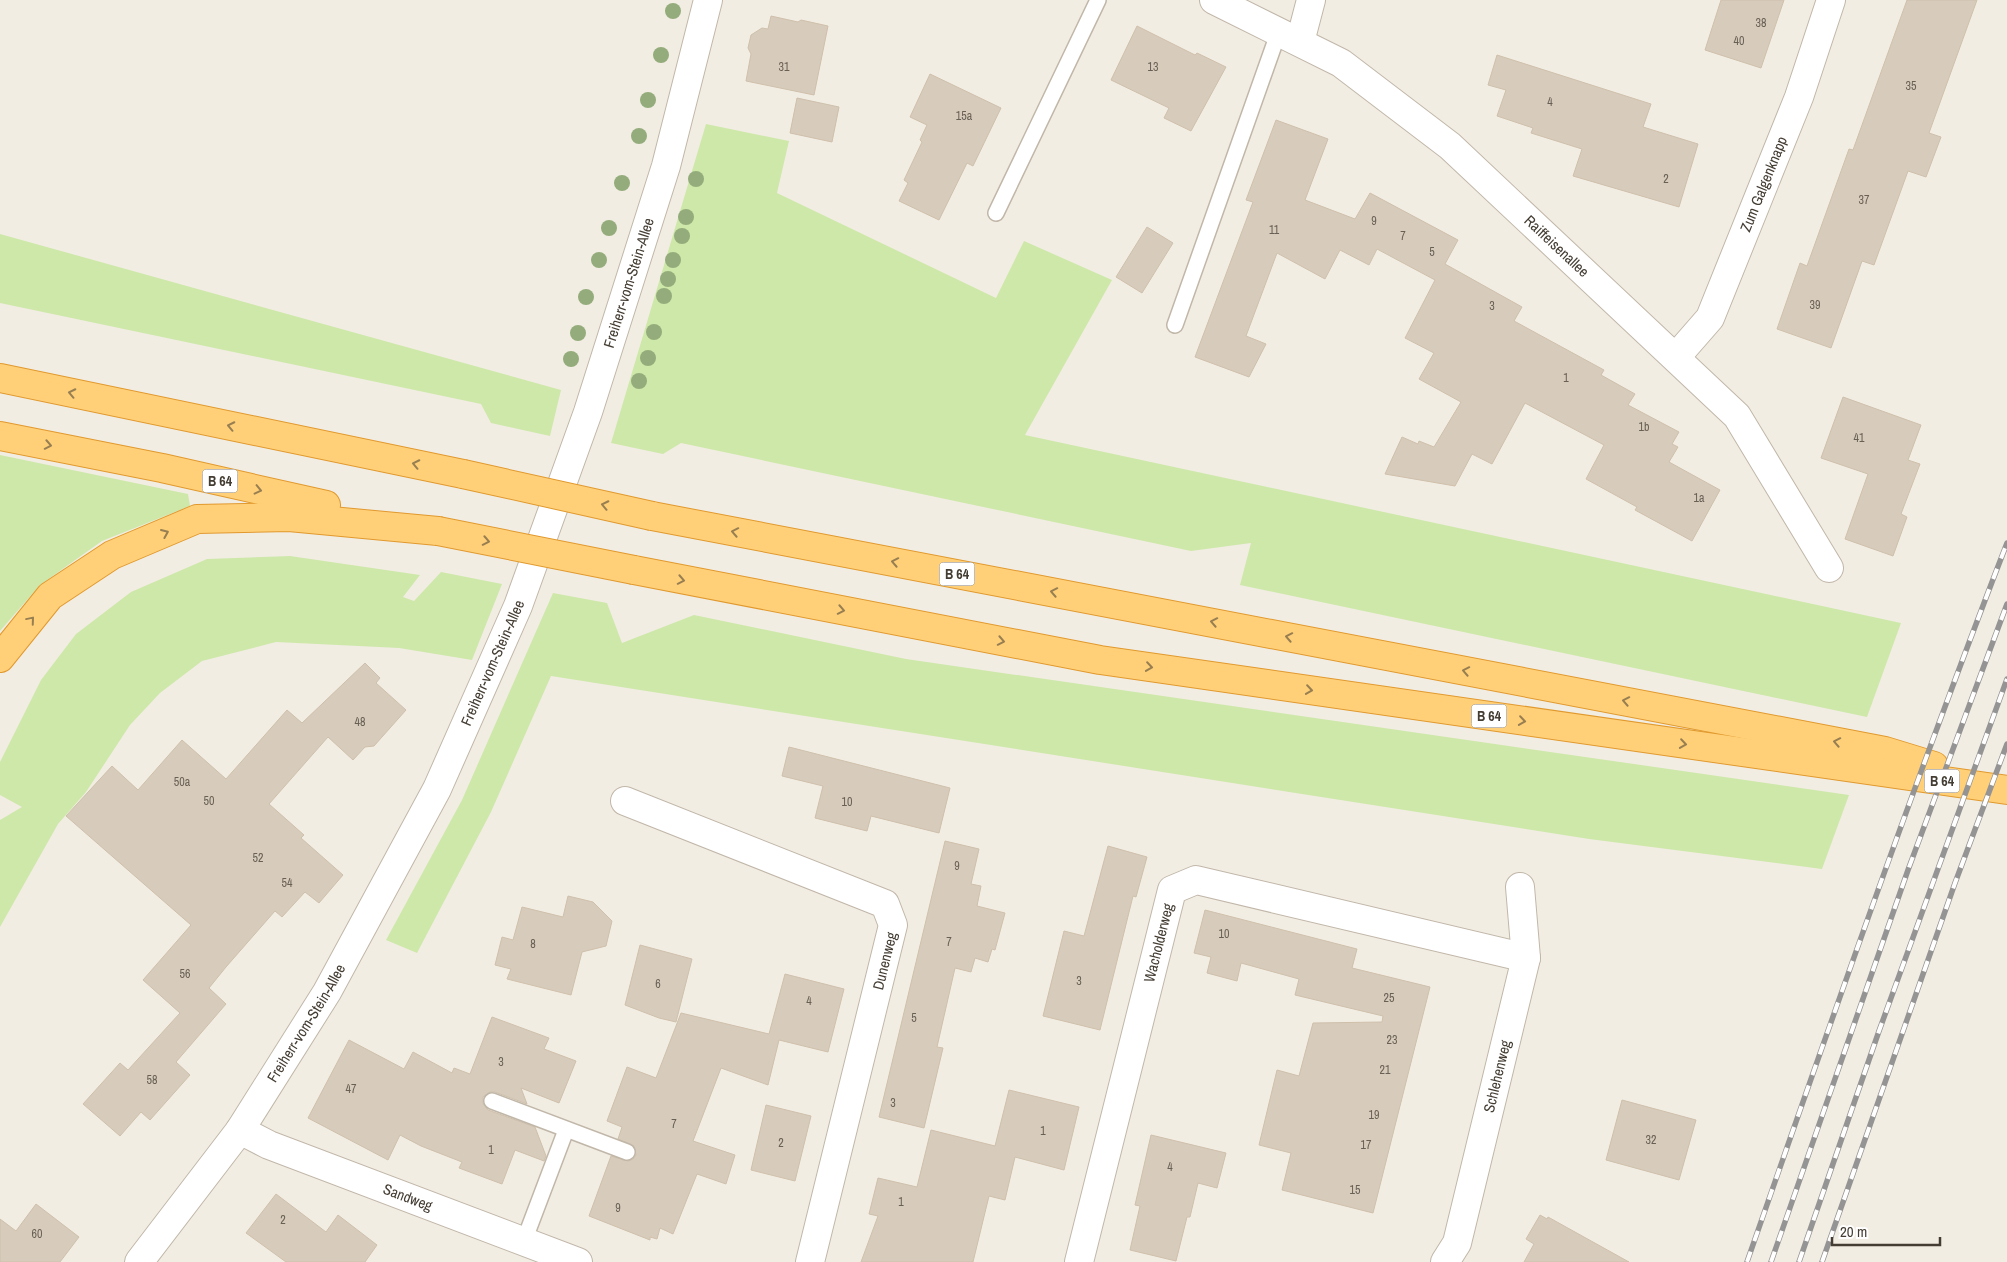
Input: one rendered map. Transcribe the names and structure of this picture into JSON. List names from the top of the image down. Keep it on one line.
{"streets":{"highway":["B 64"],"street":["Zum Galgenknapp","Raiffeisenallee","Freiherr-vom-Stein-Allee","Wacholderweg","Dunenweg","Schlehenweg","Sandweg"]},"crossings":[["Zum Galgenknapp","Raiffeisenallee"],["Freiherr-vom-Stein-Allee","Sandweg"],["Wacholderweg","Schlehenweg"]],"house_numbers":["38","40","31","13","35","4","15a","2","37","9","11","7","5","39","3","1","1b","41","1a","48","50a","50","10","52","9","54","10","7","8","56","3","6","25","4","5","23","3","21","58","47","3","19","7","1","32","2","17","1","4","15","1","9","2","60"],"scale_bar":"20 m"}
